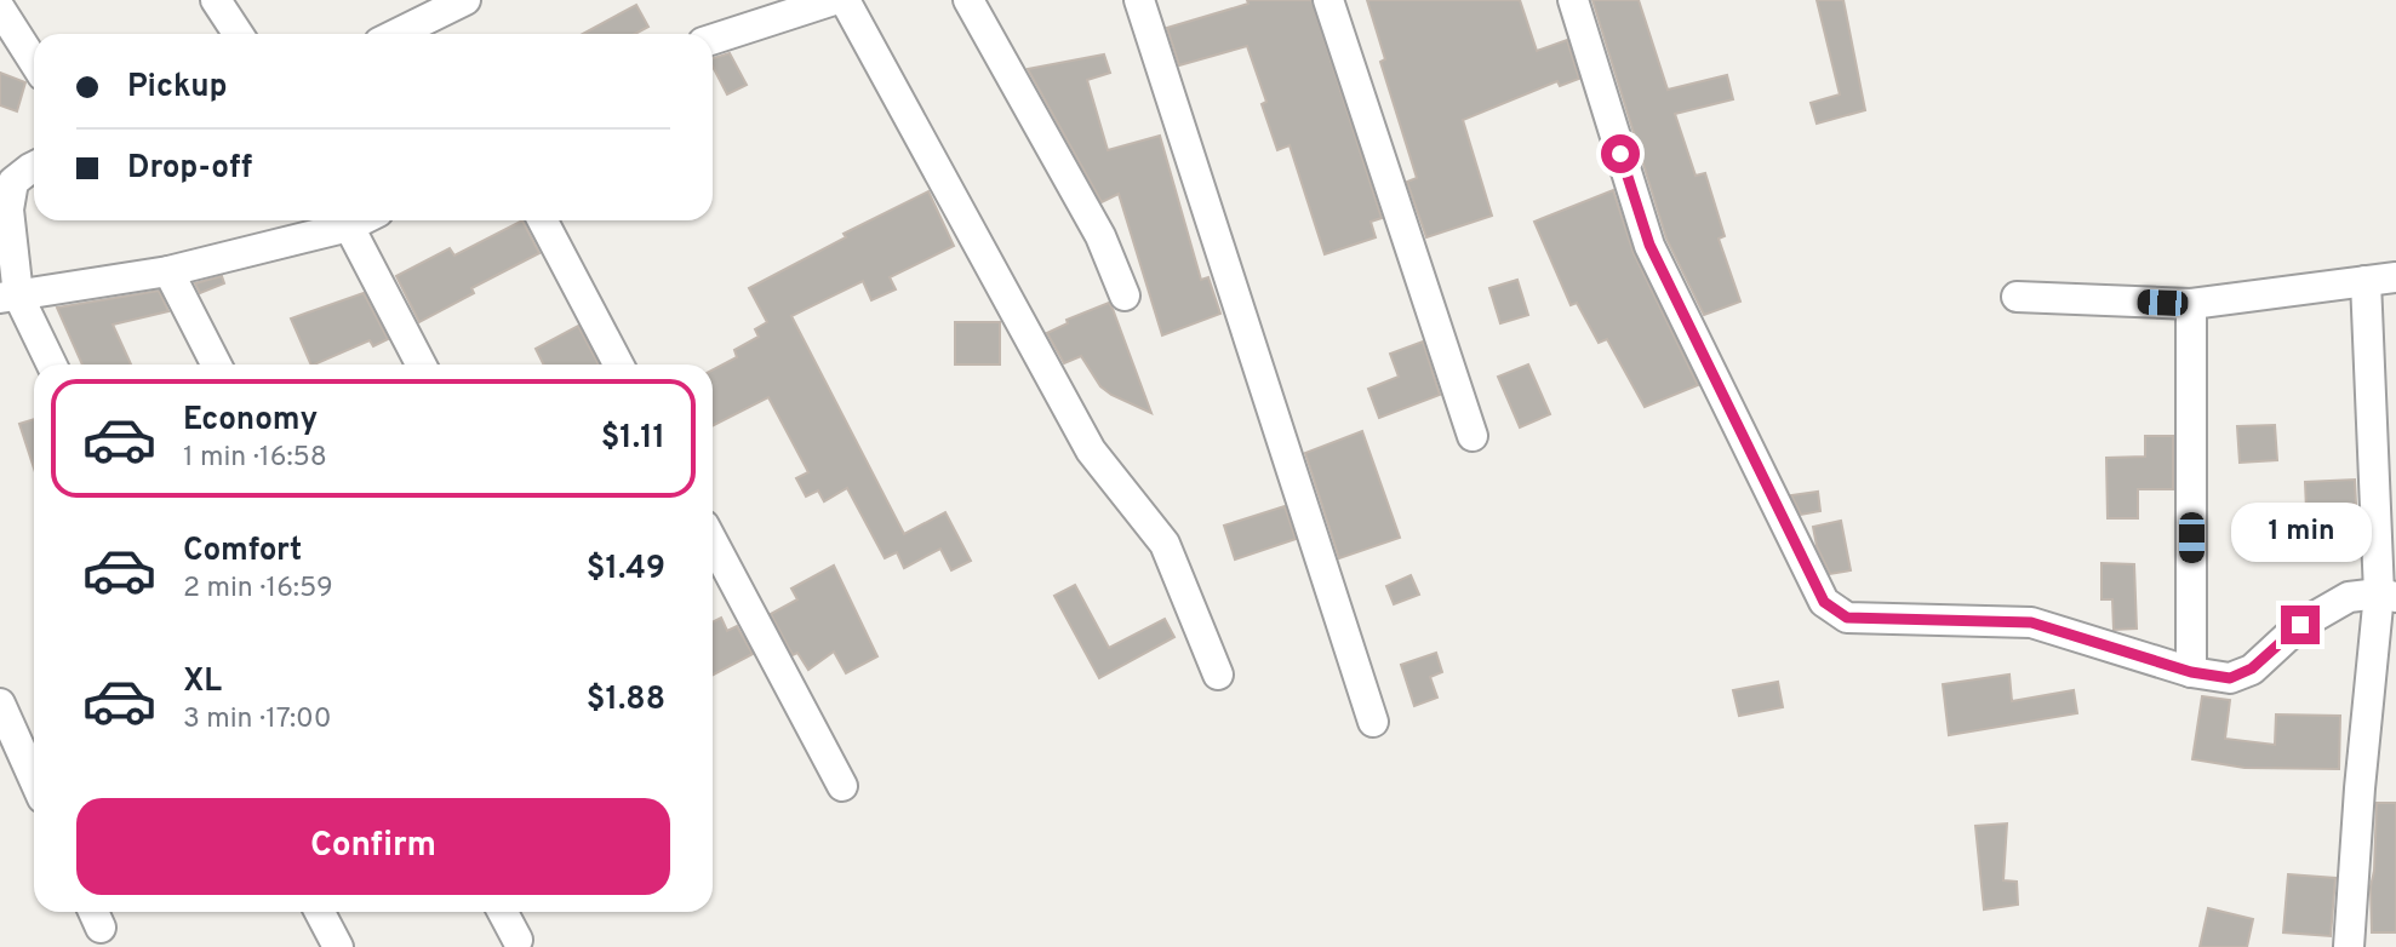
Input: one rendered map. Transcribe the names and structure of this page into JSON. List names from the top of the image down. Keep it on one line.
{"page":{"banner":["Pickup","Drop-off"],"list":[{"name":"Economy","note":"1 min · 16:58","value":"$1.11"},{"name":"Comfort","note":"2 min · 16:59","value":"$1.49"},{"name":"XL","note":"3 min · 17:00","value":"$1.88"}],"bubble":"1 min","buttons":"Confirm"}}
